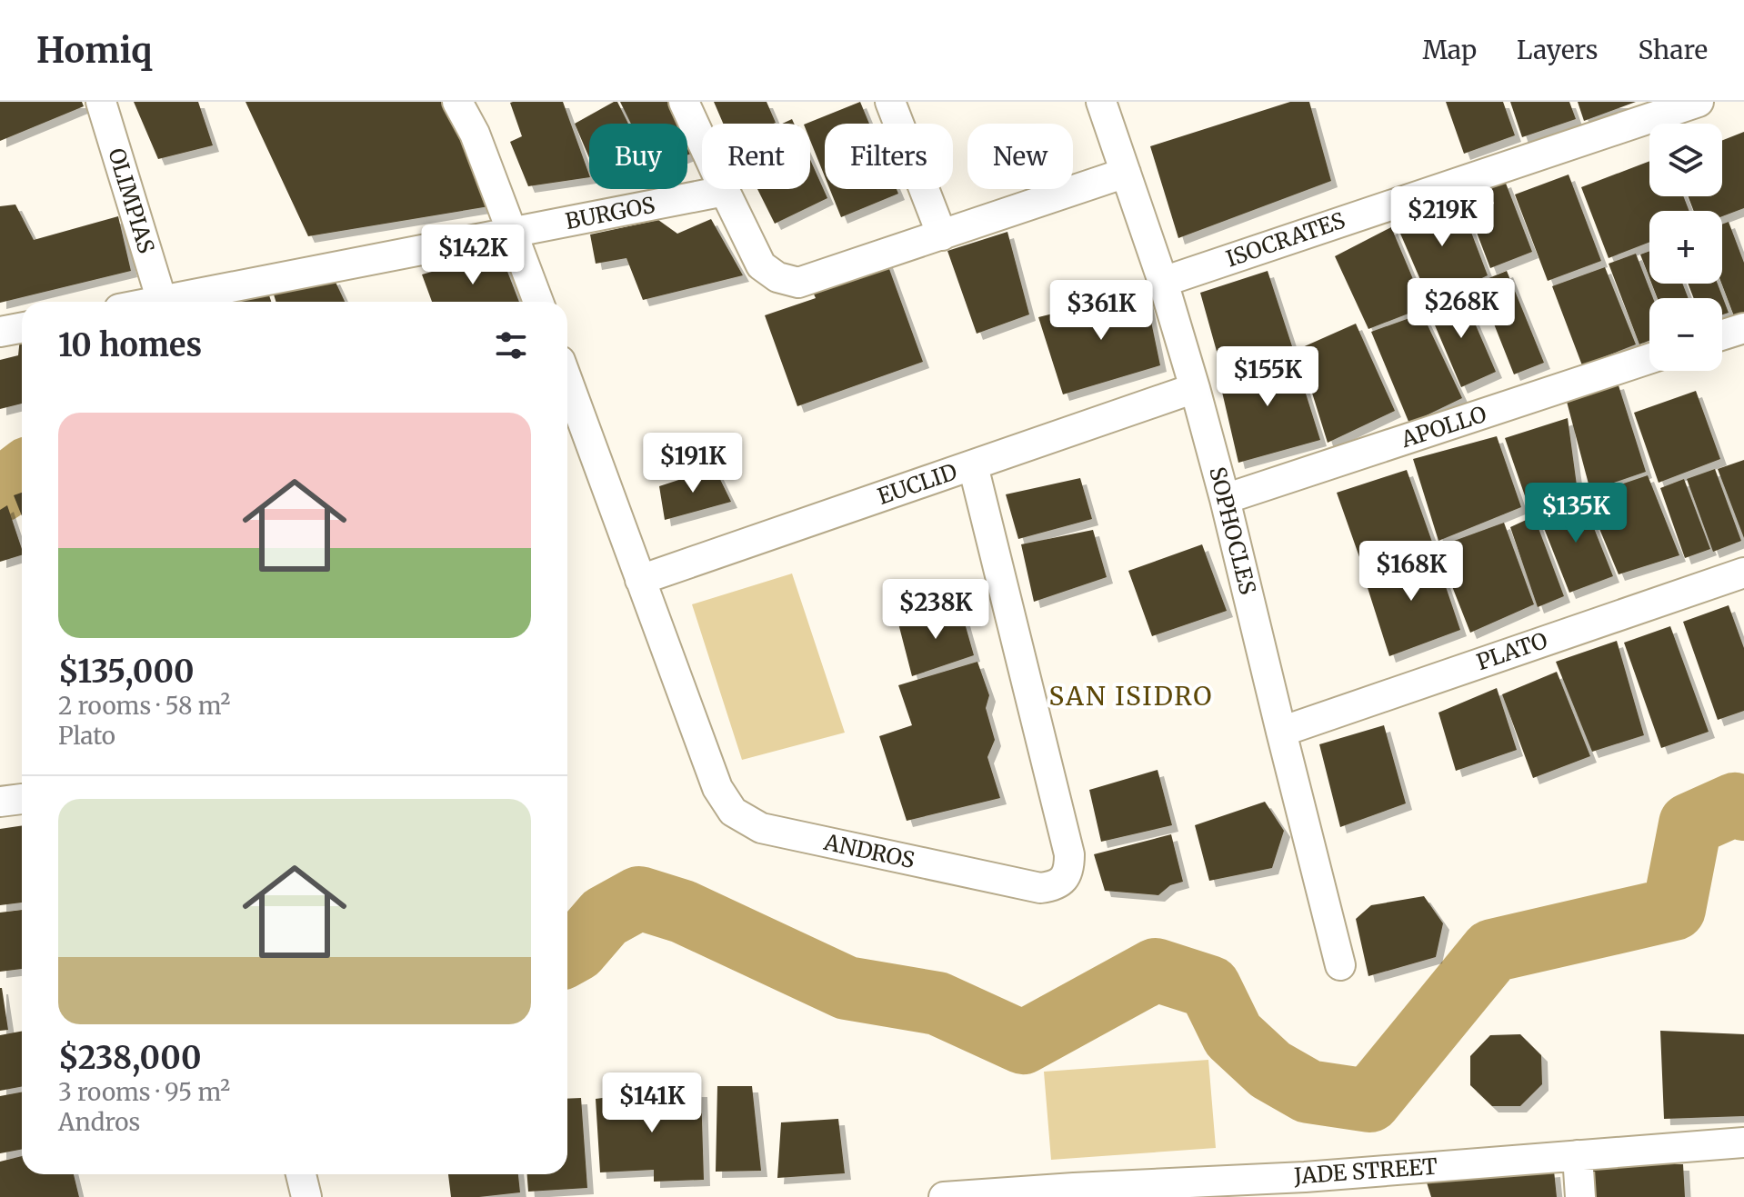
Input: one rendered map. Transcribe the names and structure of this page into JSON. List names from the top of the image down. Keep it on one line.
{"streets":{"street":["OLIMPIAS","BURGOS","ISOCRATES","APOLLO","EUCLID","SOPHOCLES","PLATO","ANDROS","JADE STREET"]},"crossings":[["OLIMPIAS","BURGOS"],["ISOCRATES","SOPHOCLES"],["APOLLO","SOPHOCLES"],["EUCLID","SOPHOCLES"],["EUCLID","ANDROS"],["SOPHOCLES","PLATO"]],"districts":["SAN ISIDRO"],"page":{"header":"Homiq","nav":["Map","Layers","Share"],"map_buttons":["+","−"],"chip":["Buy","Rent","Filters","New"],"price":["$219K","$142K","$268K","$361K","$155K","$191K","$135K","$168K","$238K","$141K"],"heading":"10 homes","list":[{"name":"$135,000","note":"2 rooms · 58 m² · Plato"},{"name":"$238,000","note":"3 rooms · 95 m² · Andros"}]}}
